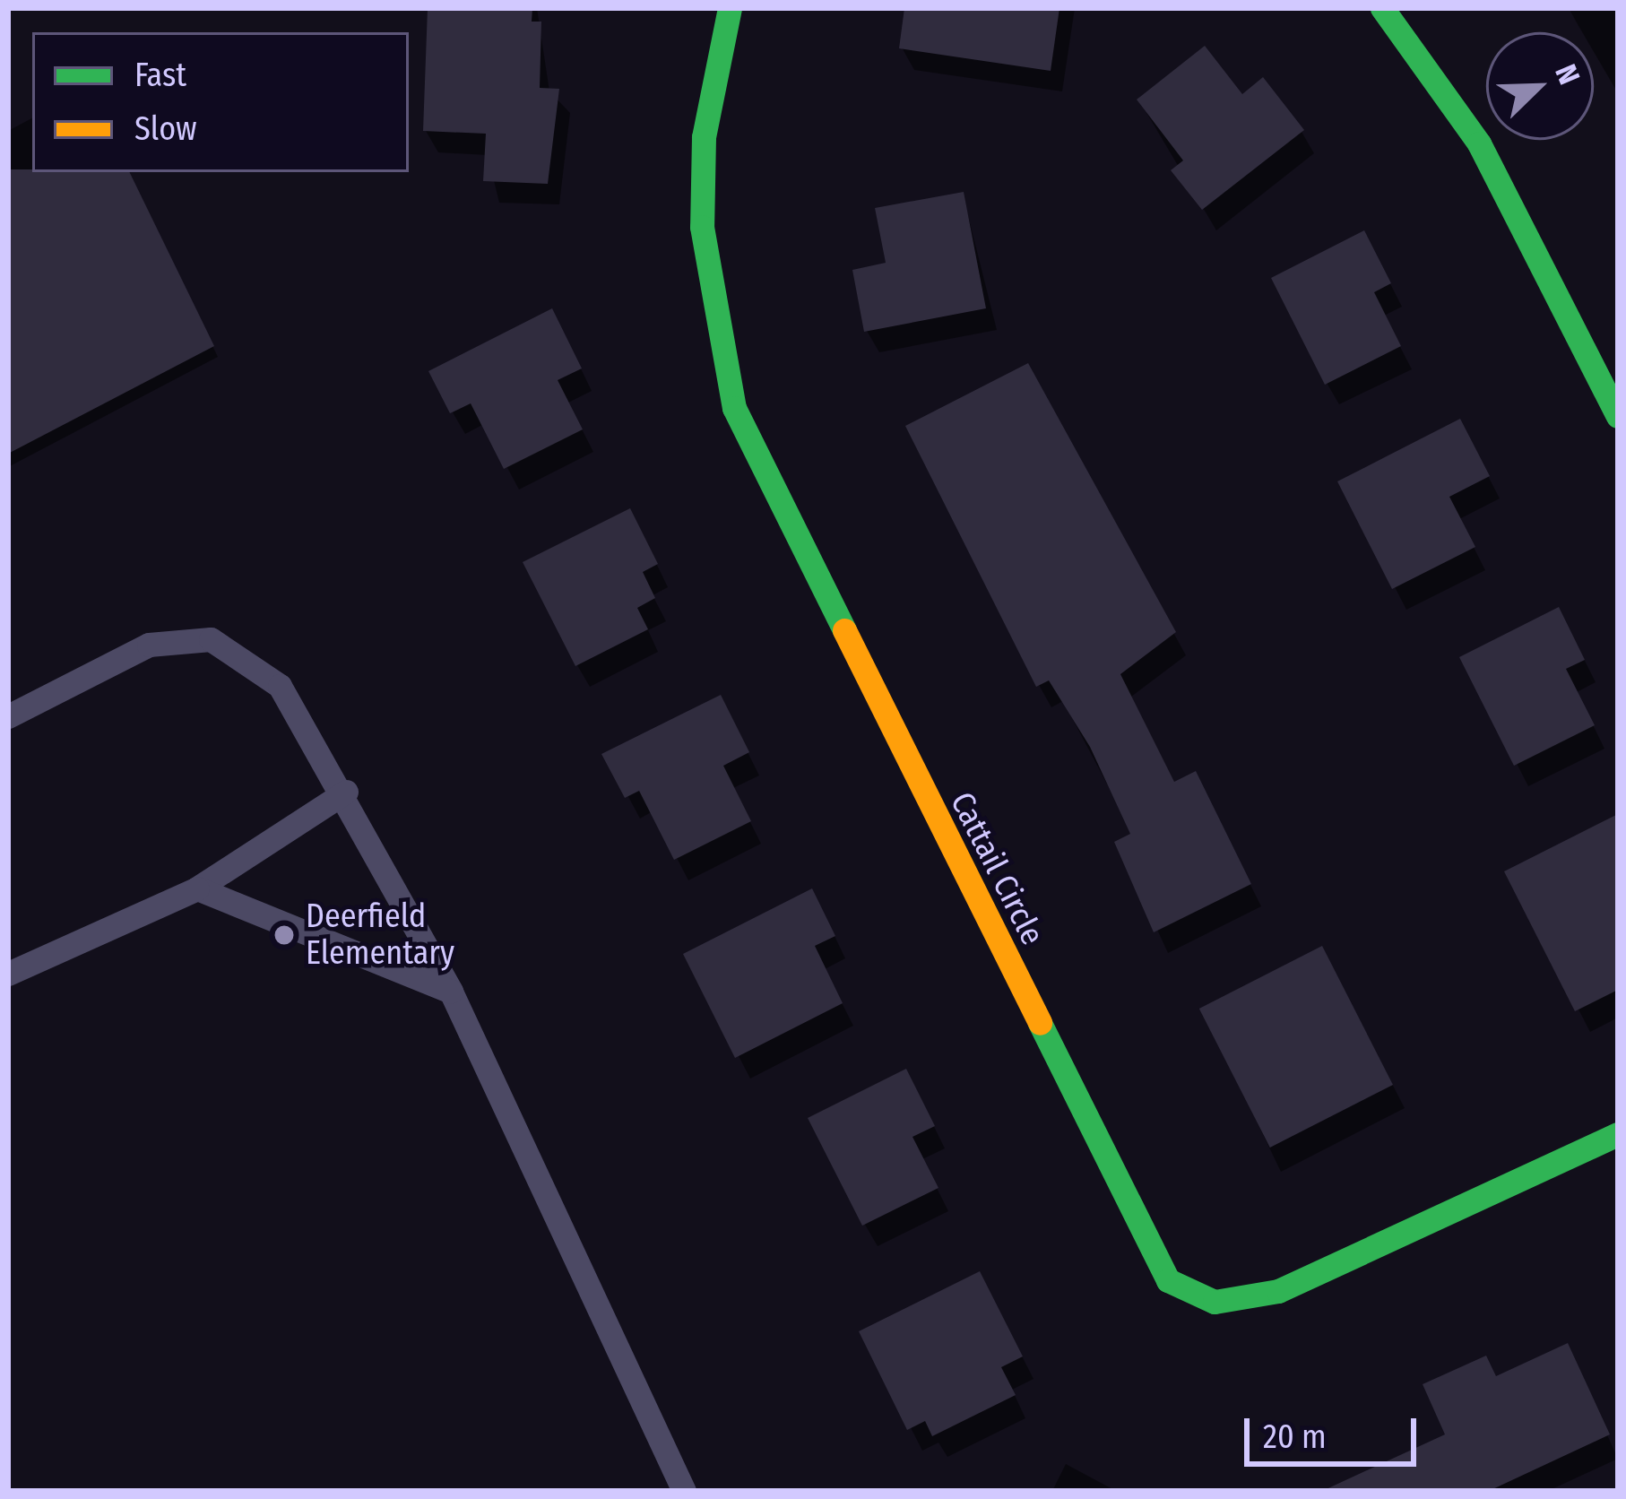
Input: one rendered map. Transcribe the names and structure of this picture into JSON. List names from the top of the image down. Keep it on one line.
{"streets":{"street":["Cattail Circle"]},"places":["Deerfield Elementary"],"legend":["Fast","Slow"],"scale_bar":"20 m","north":"top right"}
